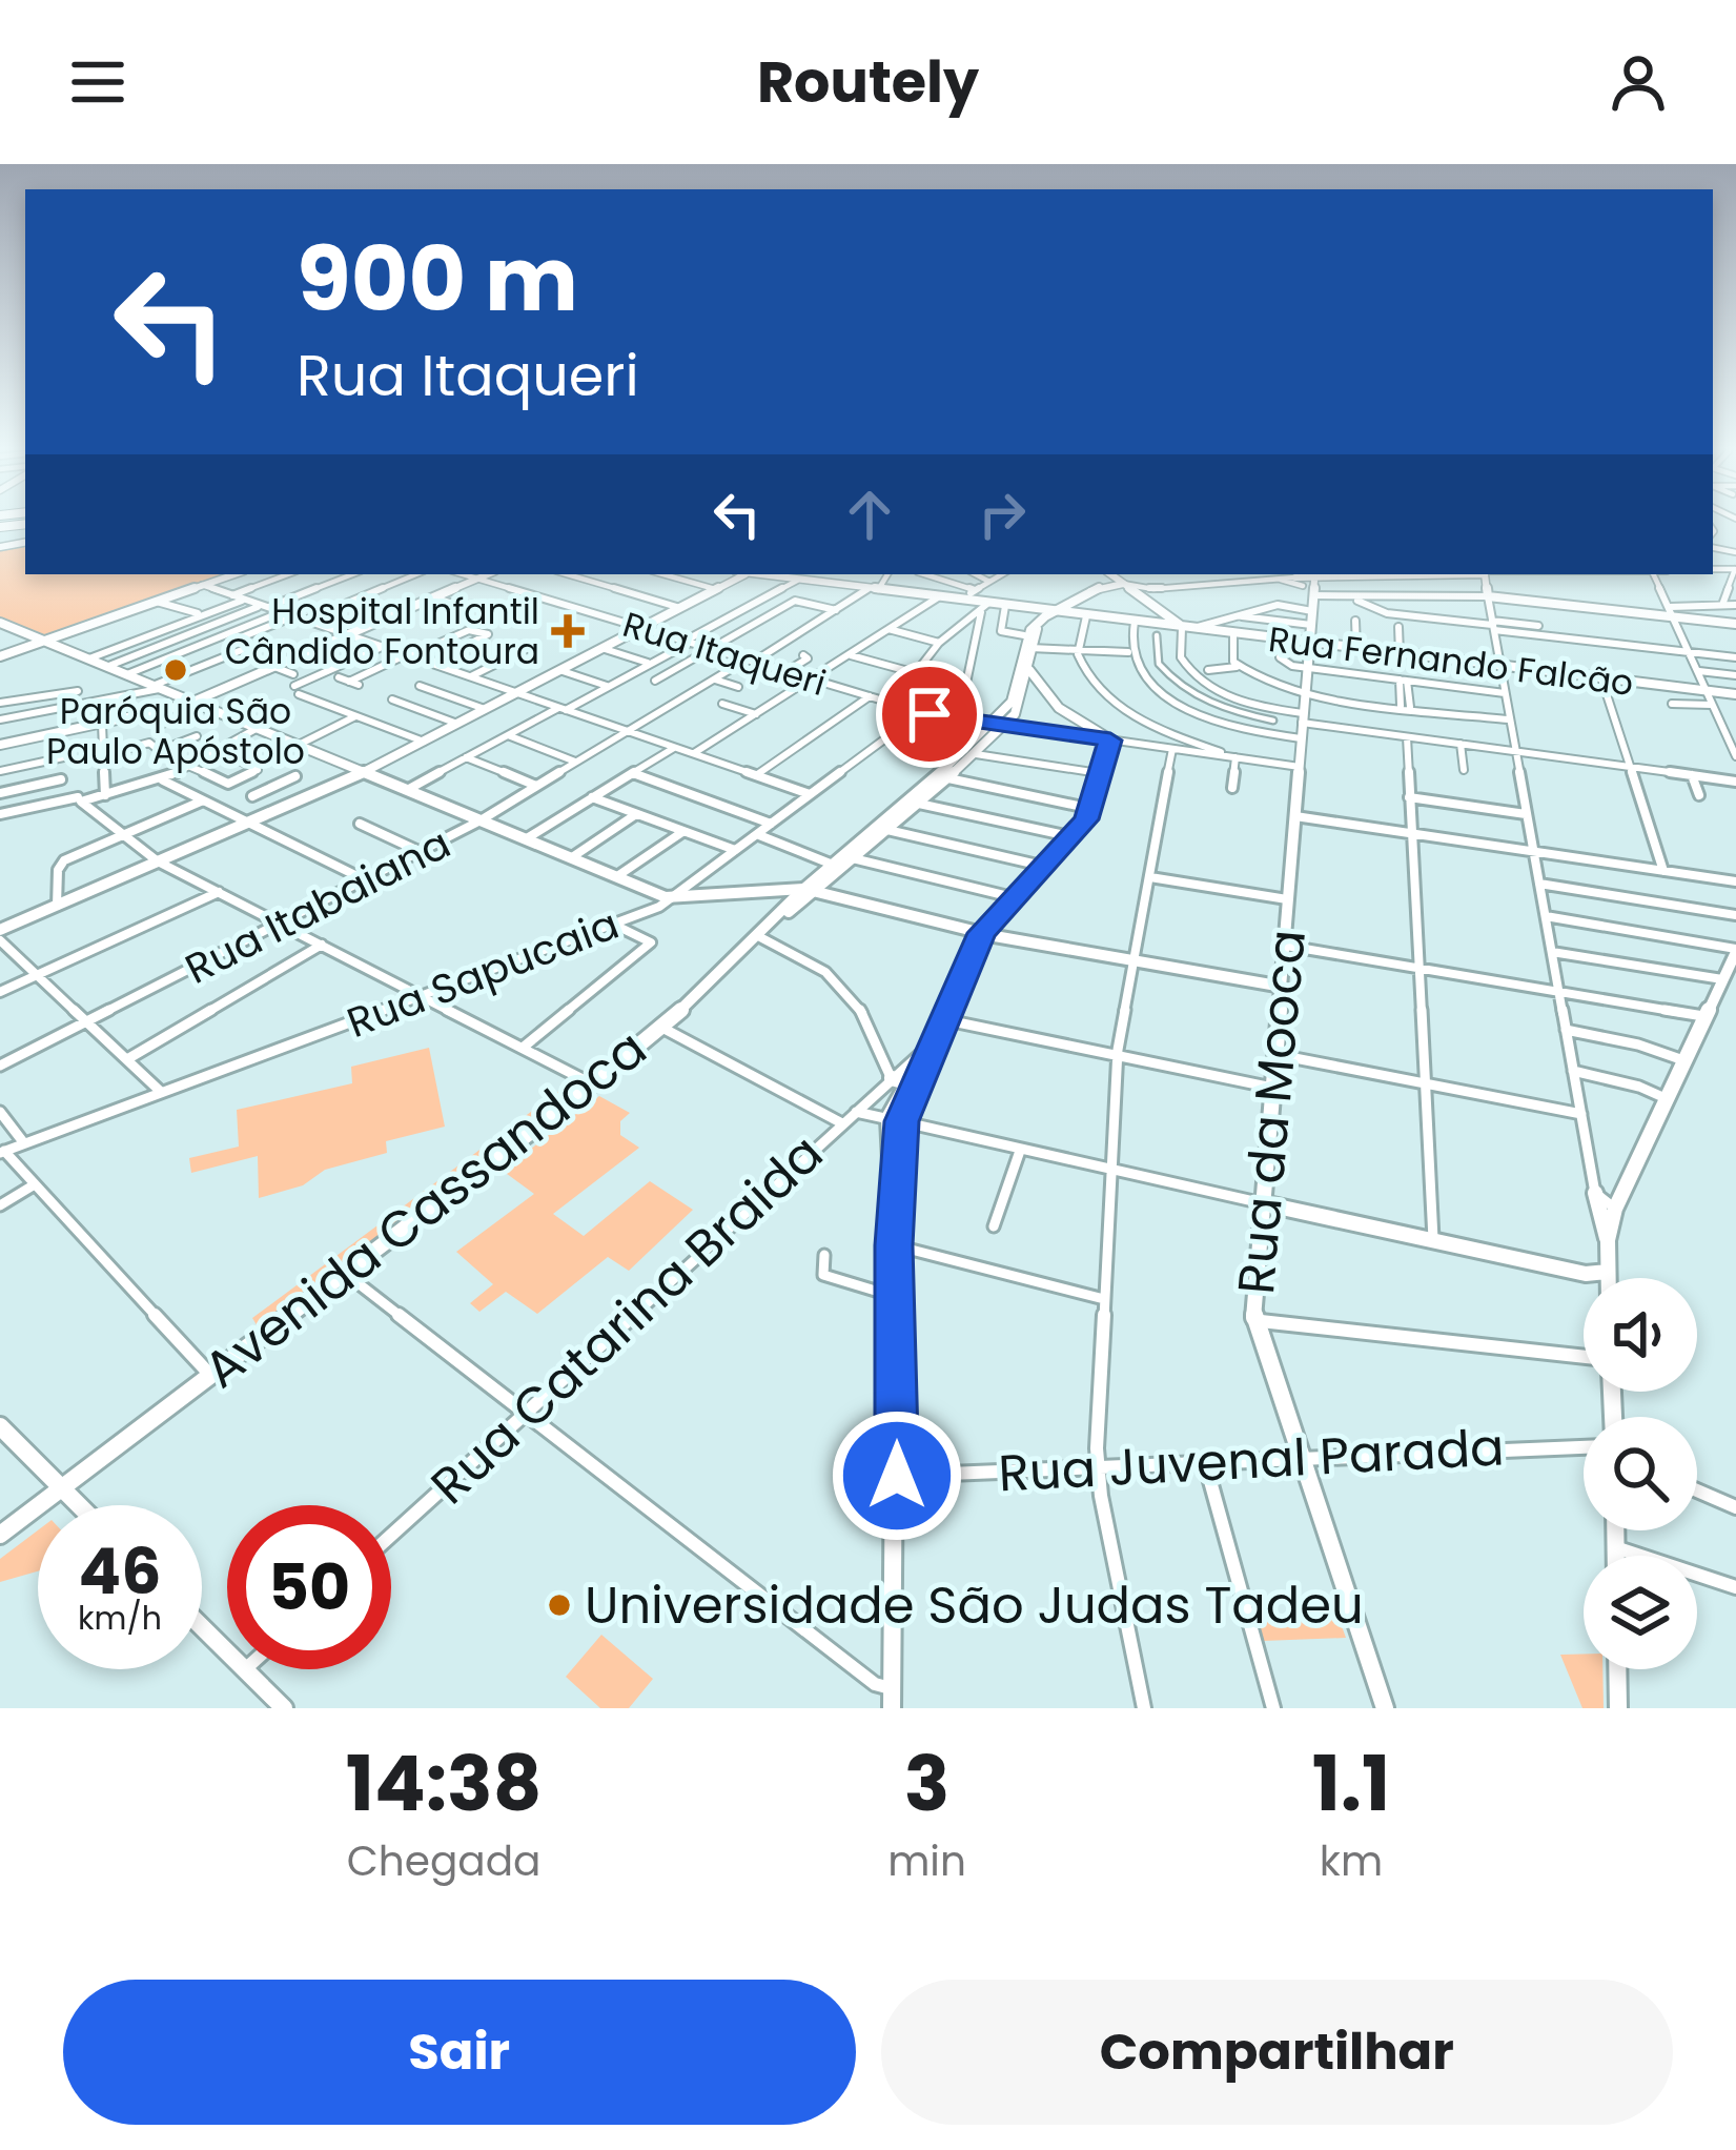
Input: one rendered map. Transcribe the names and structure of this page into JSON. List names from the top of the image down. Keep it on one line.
{"streets":{"main road":["Rua Fernando Falcão","Rua da Mooca","Avenida Cassandoca"],"street":["Rua Itaqueri","Rua Itabaiana","Rua Sapucaia","Rua Catarina Braida","Rua Juvenal Parada"]},"crossings":[["Rua Itaqueri","Rua Itabaiana"],["Rua Itaqueri","Rua Sapucaia"],["Rua Itaqueri","Rua da Mooca"],["Rua Itaqueri","Avenida Cassandoca"],["Rua Fernando Falcão","Rua Itabaiana"],["Rua Fernando Falcão","Rua da Mooca"],["Rua da Mooca","Rua Juvenal Parada"]],"places":{"health":["Hospital Infantil Cândido Fontoura"],"other":["Paróquia São Paulo Apóstolo","Universidade São Judas Tadeu"]},"page":{"header":"Routely","turn":["900 m","Rua Itaqueri"],"speed":"46 km/h","limit":"50","eta":["14:38","Chegada","3","min","1.1","km"],"buttons":["Sair","Compartilhar"]}}
